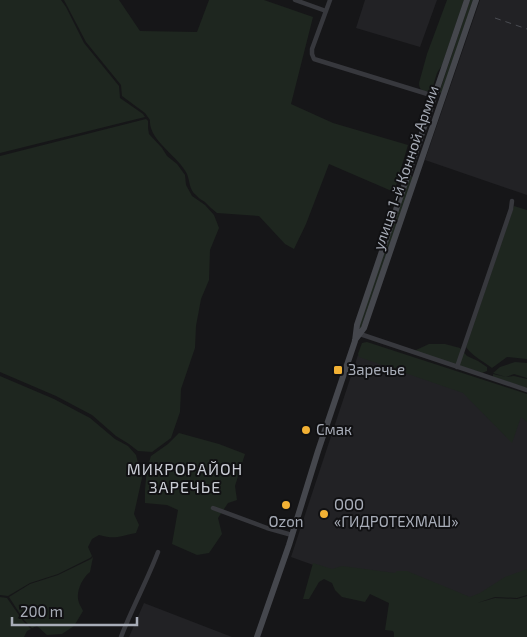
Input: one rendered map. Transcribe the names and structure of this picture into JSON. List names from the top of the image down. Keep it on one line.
{"streets":{"main road":["улица 1-й Конной Армии"]},"districts":["МИКРОРАЙОН ЗАРЕЧЬЕ"],"places":{"transit":["Заречье"],"other":["Смак","Ozon","ООО «ГИДРОТЕХМАШ»"]},"scale_bar":"200 m"}
